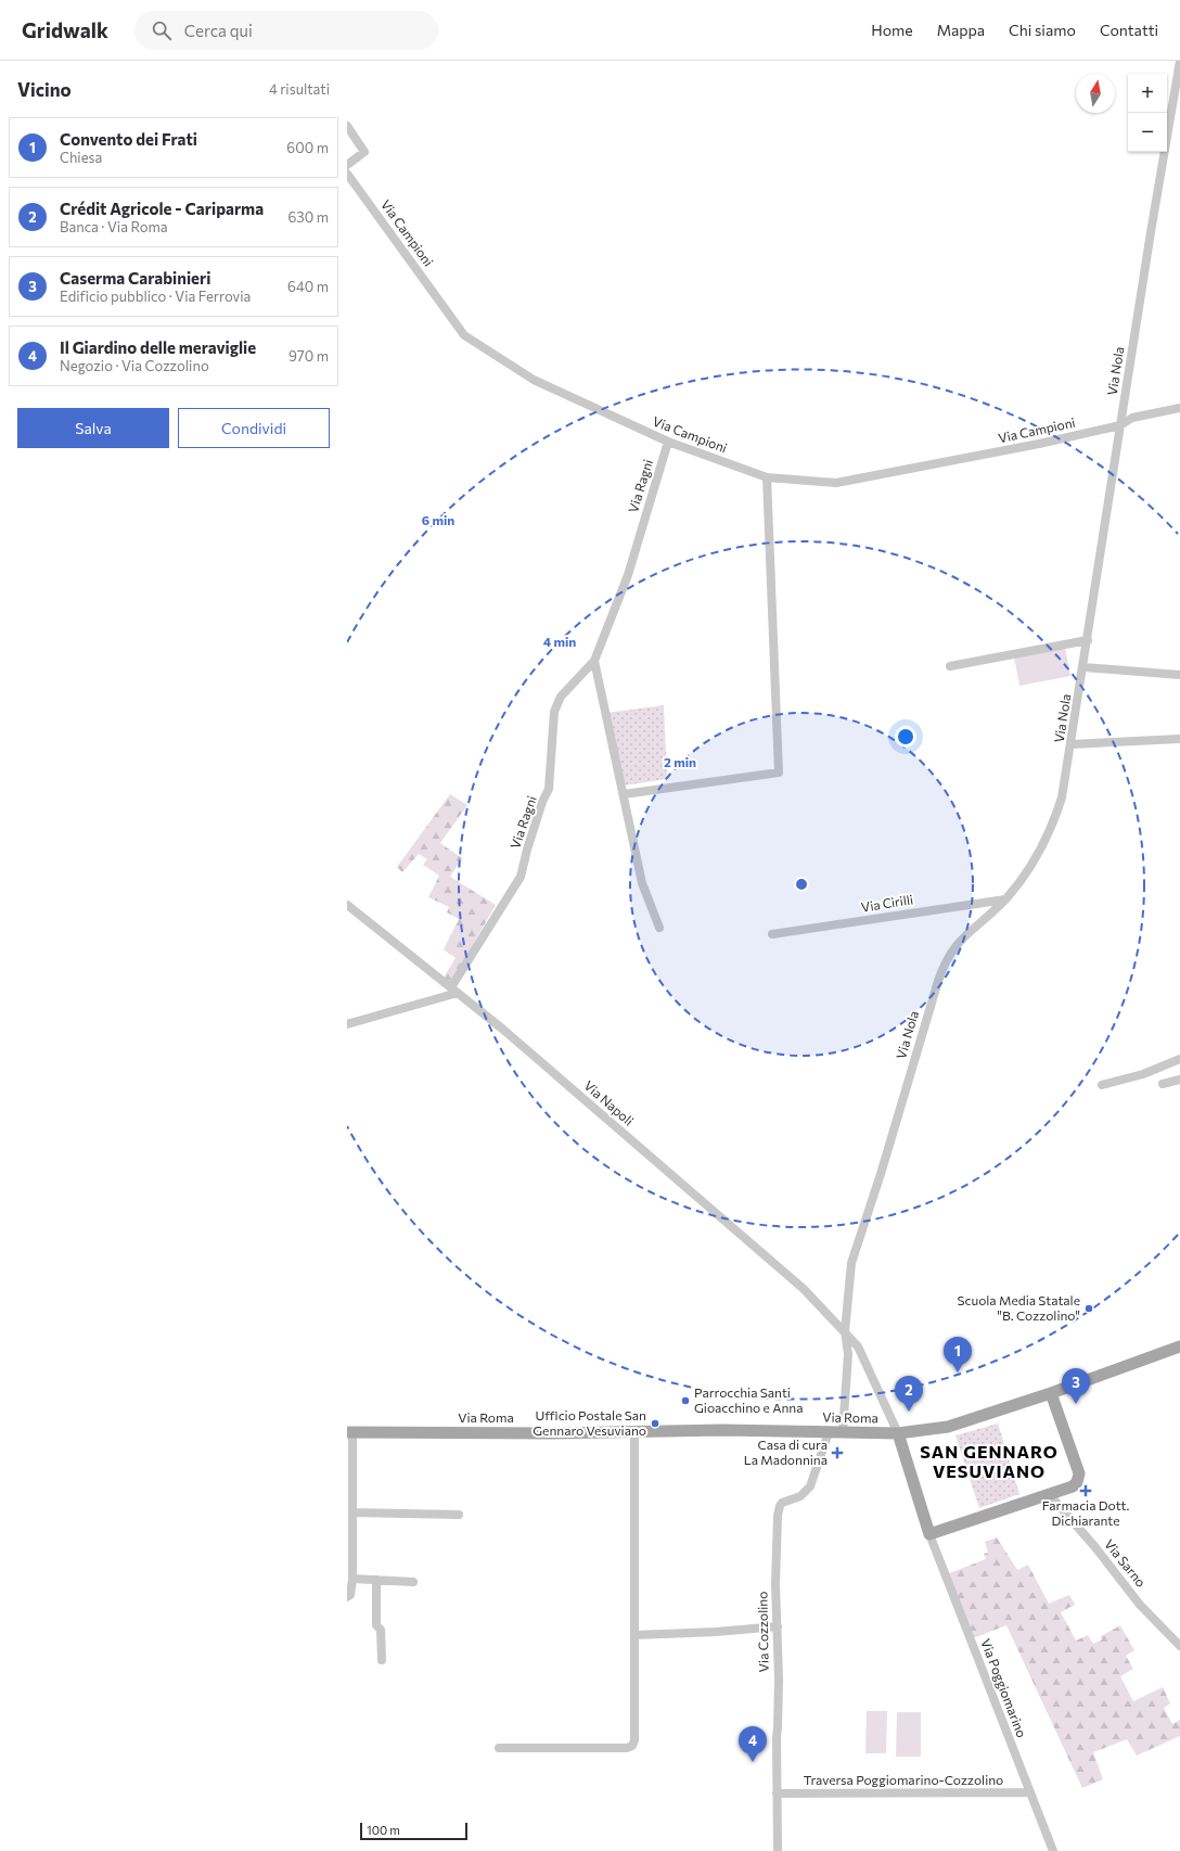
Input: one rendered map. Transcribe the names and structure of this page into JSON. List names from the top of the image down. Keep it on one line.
{"streets":{"main road":["Via Roma"],"street":["Via Campioni","Via Nola","Via Ragni","Via Cirilli","Via Napoli","Via Sarno","Via Cozzolino","Via Poggiomarino","Traversa Poggiomarino-Cozzolino"]},"crossings":[["Via Campioni","Via Nola"],["Via Campioni","Via Ragni"],["Via Nola","Via Cirilli"],["Via Nola","Via Napoli"],["Via Nola","Via Roma"],["Via Ragni","Via Napoli"],["Via Napoli","Via Roma"],["Via Roma","Via Cozzolino"],["Via Cozzolino","Traversa Poggiomarino-Cozzolino"],["Via Poggiomarino","Traversa Poggiomarino-Cozzolino"]],"districts":["SAN GENNARO VESUVIANO"],"places":{"other":["Scuola Media Statale \"B. Cozzolino\"","Parrocchia Santi Gioacchino e Anna","Ufficio Postale San Gennaro Vesuviano"],"health":["Casa di cura La Madonnina","Farmacia Dott. Dichiarante"]},"scale_bar":"100 m","north":"top","page":{"header":"Gridwalk","search":"Cerca qui","nav":["Home","Mappa","Chi siamo","Contatti"],"heading":["Vicino","4 risultati"],"map_buttons":["+","−"],"list":[{"mark":"1","name":"Convento dei Frati","note":"Chiesa","value":"600 m"},{"mark":"2","name":"Crédit Agricole - Cariparma","note":"Banca · Via Roma","value":"630 m"},{"mark":"3","name":"Caserma Carabinieri","note":"Edificio pubblico · Via Ferrovia","value":"640 m"},{"mark":"4","name":"Il Giardino delle meraviglie","note":"Negozio · Via Cozzolino","value":"970 m"}],"buttons":["Salva","Condividi"],"pins":["1","3","2","4"],"scale":"100 m"},"rings":["6 min","4 min","2 min"]}
